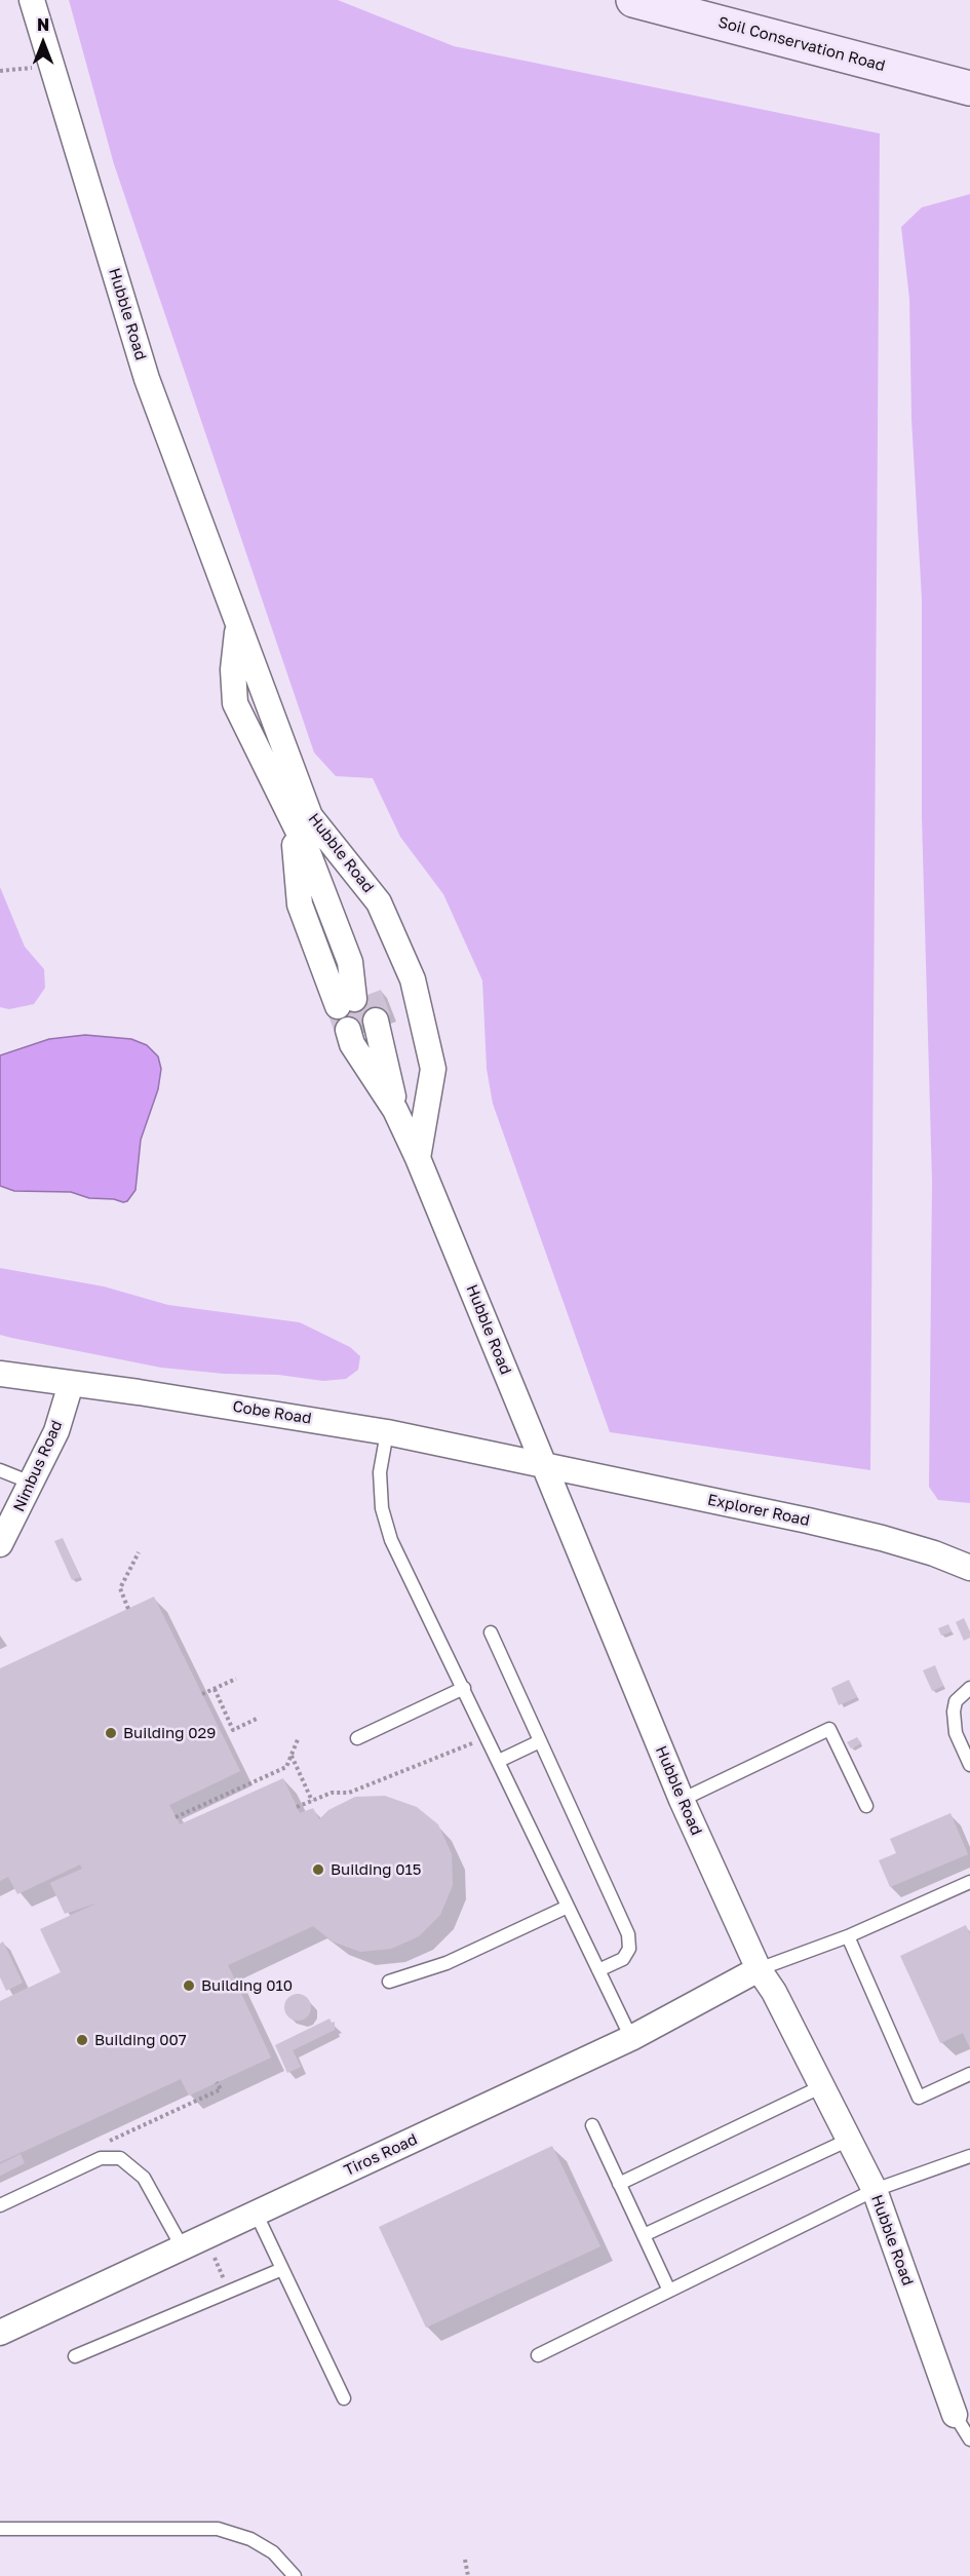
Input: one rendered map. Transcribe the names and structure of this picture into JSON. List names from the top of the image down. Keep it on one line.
{"streets":{"main road":["Soil Conservation Road"],"street":["Hubble Road","Cobe Road","Nimbus Road","Explorer Road","Tiros Road"]},"crossings":[["Hubble Road","Cobe Road"],["Hubble Road","Explorer Road"],["Hubble Road","Tiros Road"],["Cobe Road","Nimbus Road"],["Cobe Road","Explorer Road"]],"places":["Building 029","Building 015","Building 010","Building 007"],"north":"top"}
